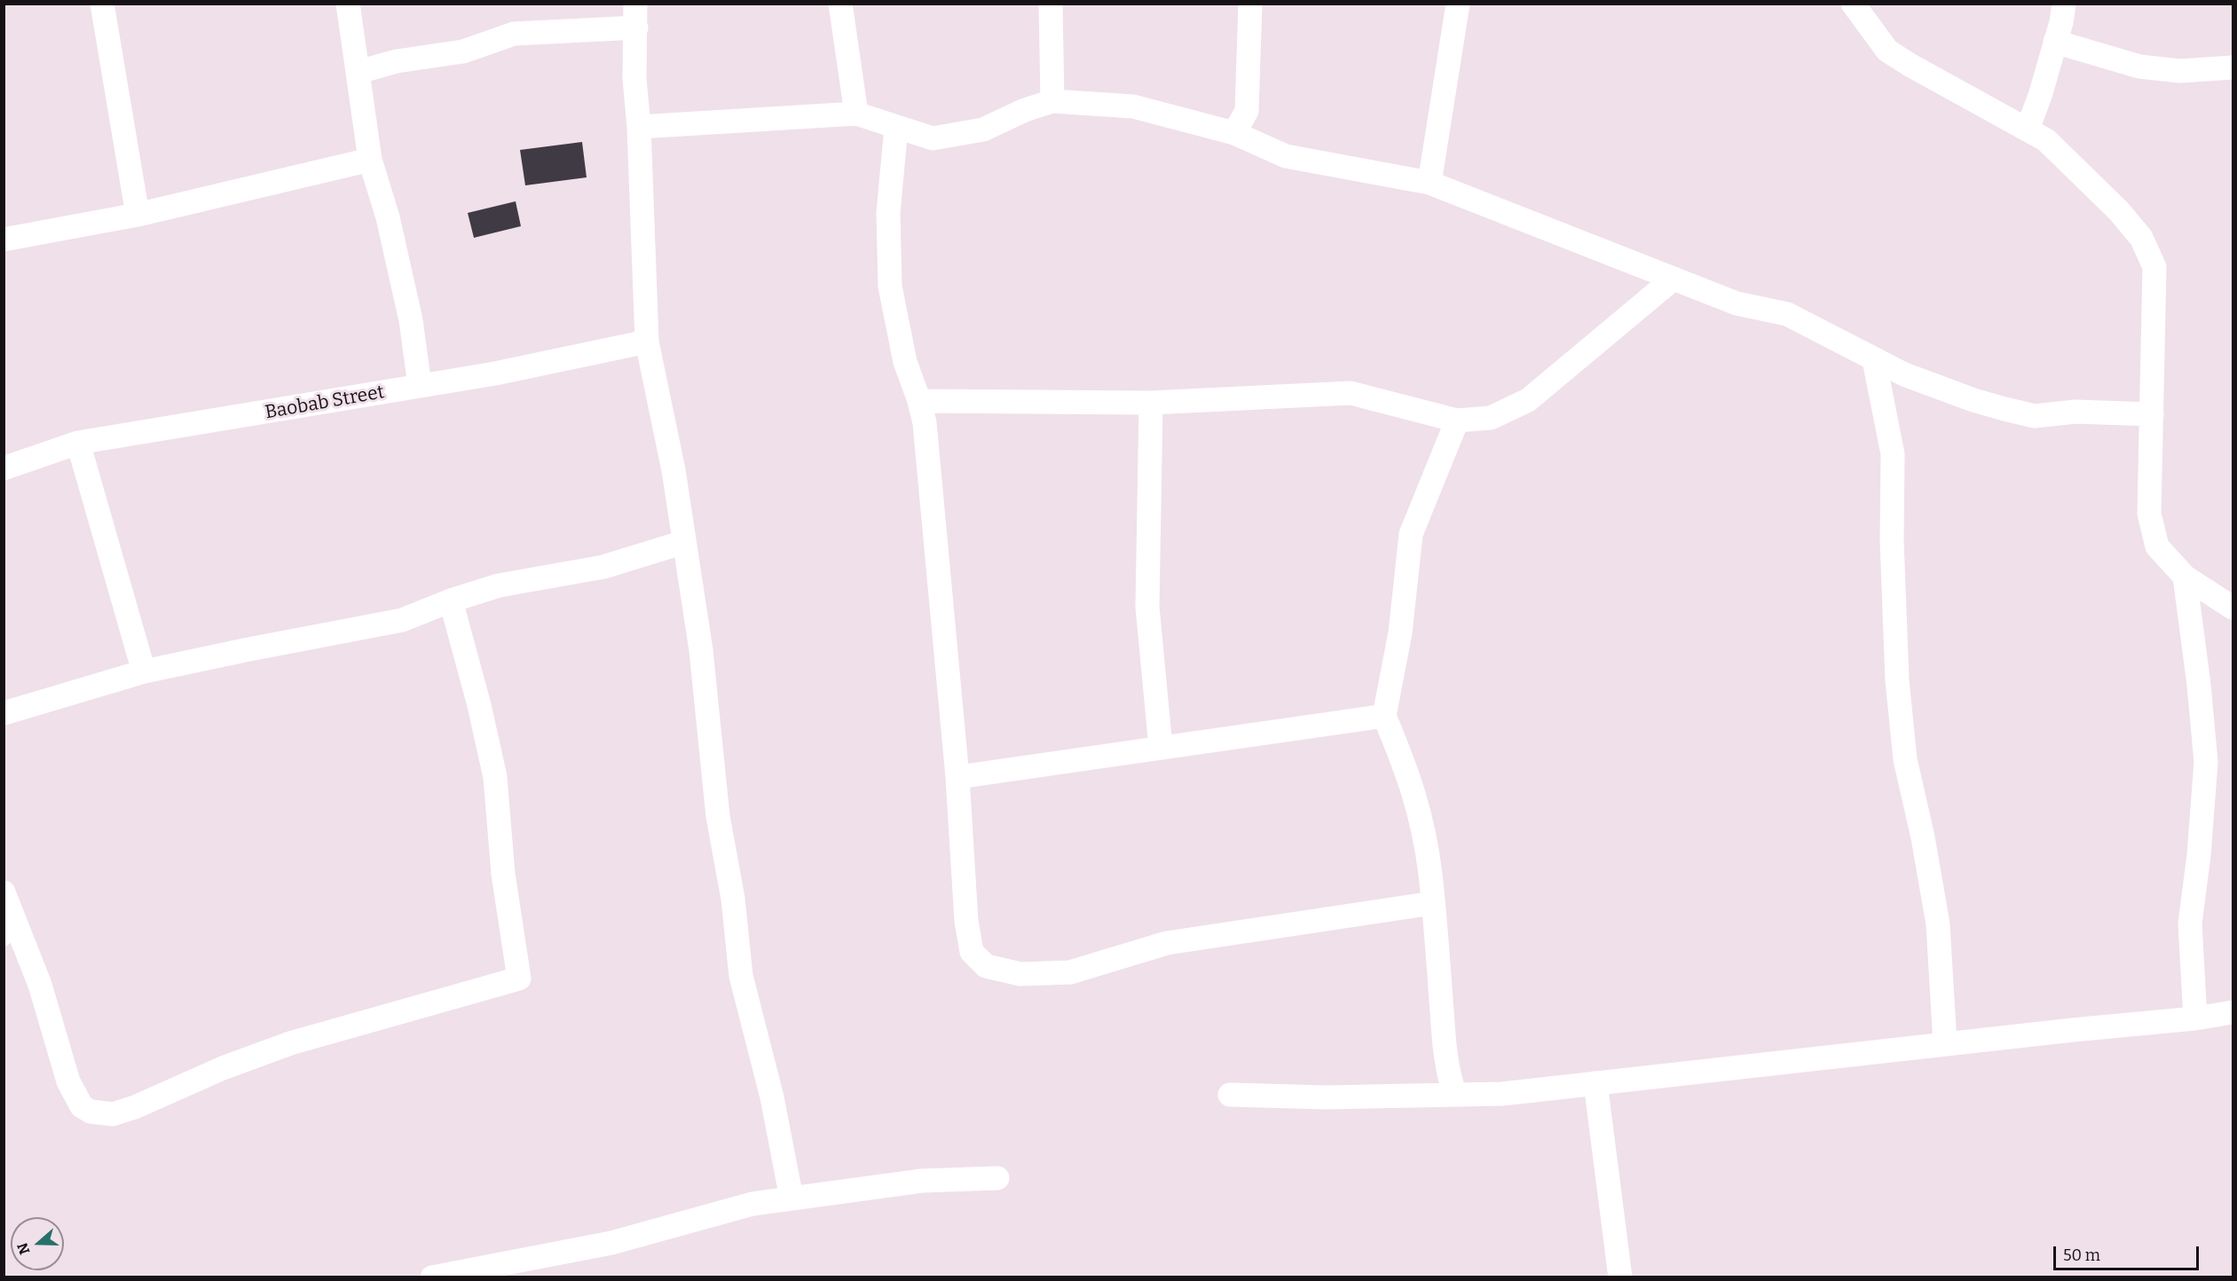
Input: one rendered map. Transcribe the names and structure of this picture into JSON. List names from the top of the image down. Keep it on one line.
{"streets":{"street":["Baobab Street"]},"scale_bar":"50 m","north":"left"}
